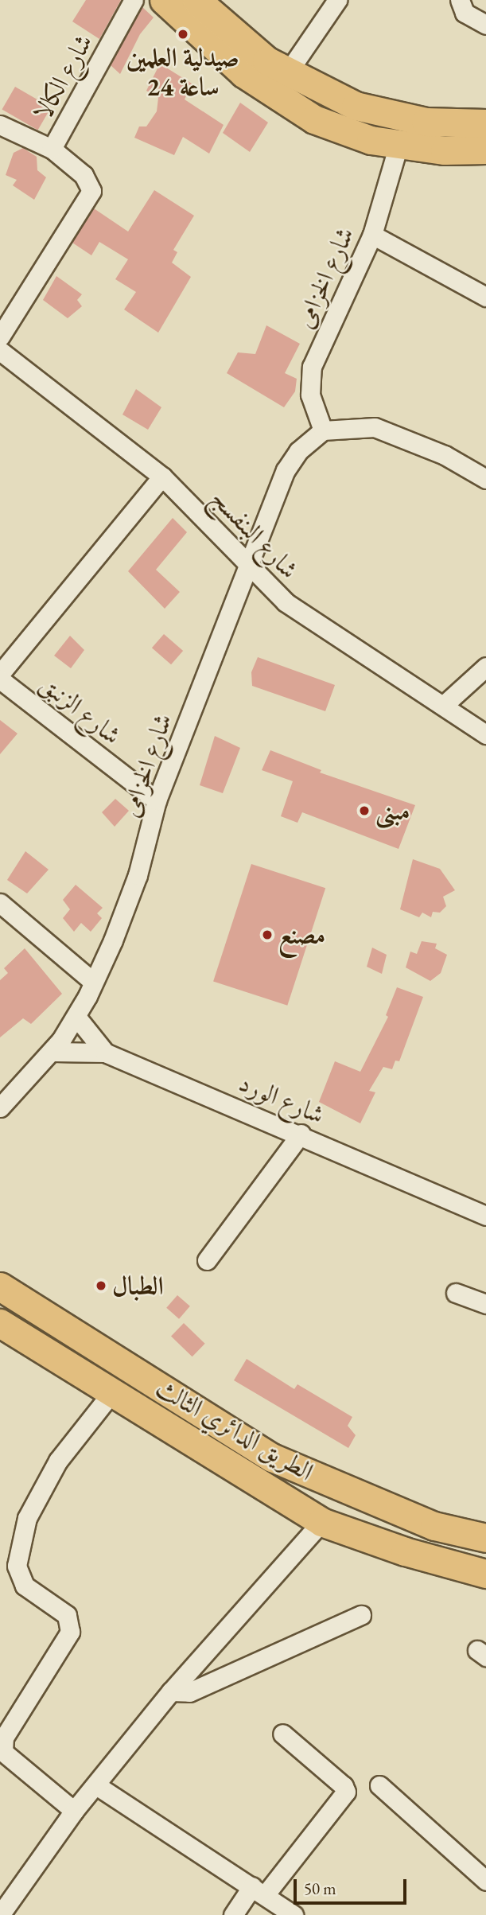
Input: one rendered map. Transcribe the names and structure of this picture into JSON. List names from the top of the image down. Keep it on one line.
{"streets":{"main road":["الطريق الدائري الثالث"],"street":["شارع الكالا","شارع الخزامى","شارع البنفسج","شارع الزنبق","شارع الورد"]},"crossings":[["شارع الخزامى","شارع البنفسج"],["شارع الخزامى","شارع الزنبق"],["شارع الخزامى","شارع الورد"]],"places":["صيدلية العلمين 24 ساعة","مبنى","مصنع","الطبال"],"scale_bar":"50 m"}
